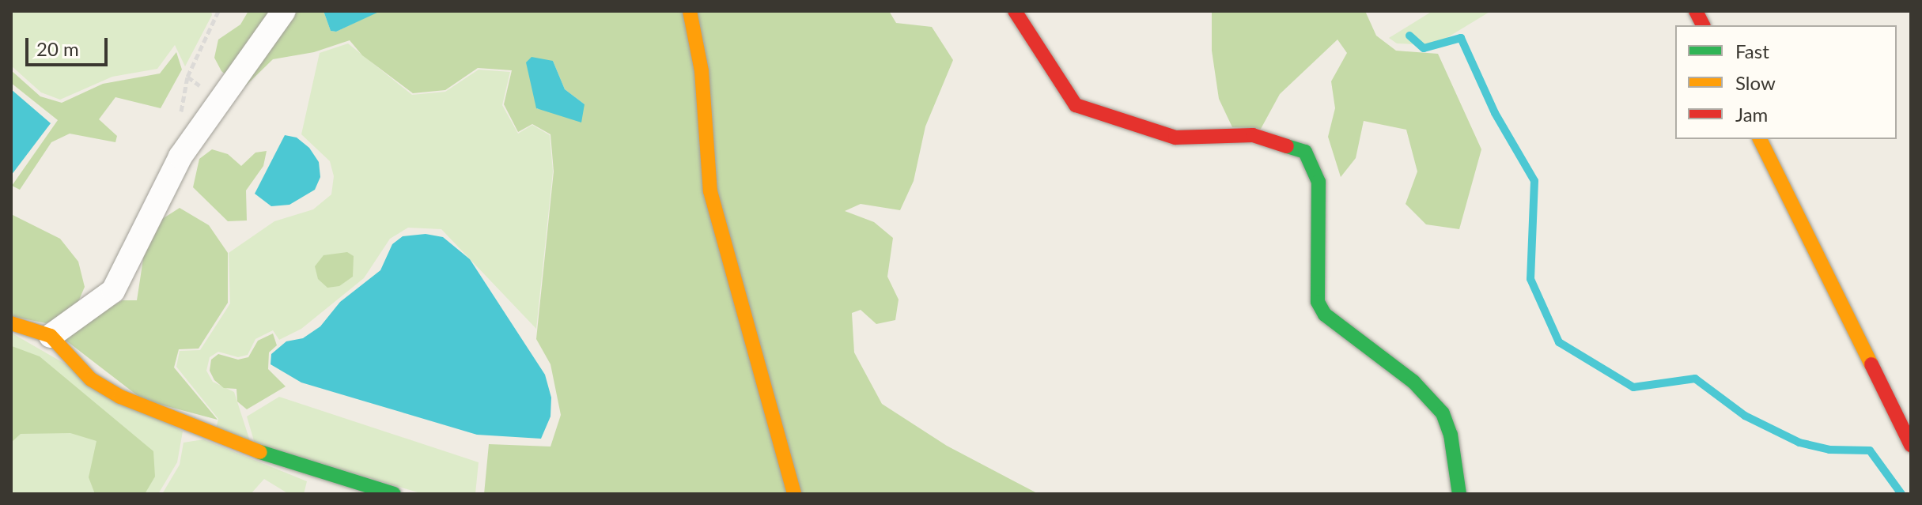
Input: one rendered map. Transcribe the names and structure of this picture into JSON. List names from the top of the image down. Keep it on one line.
{"legend":["Fast","Slow","Jam"],"scale_bar":"20 m"}
